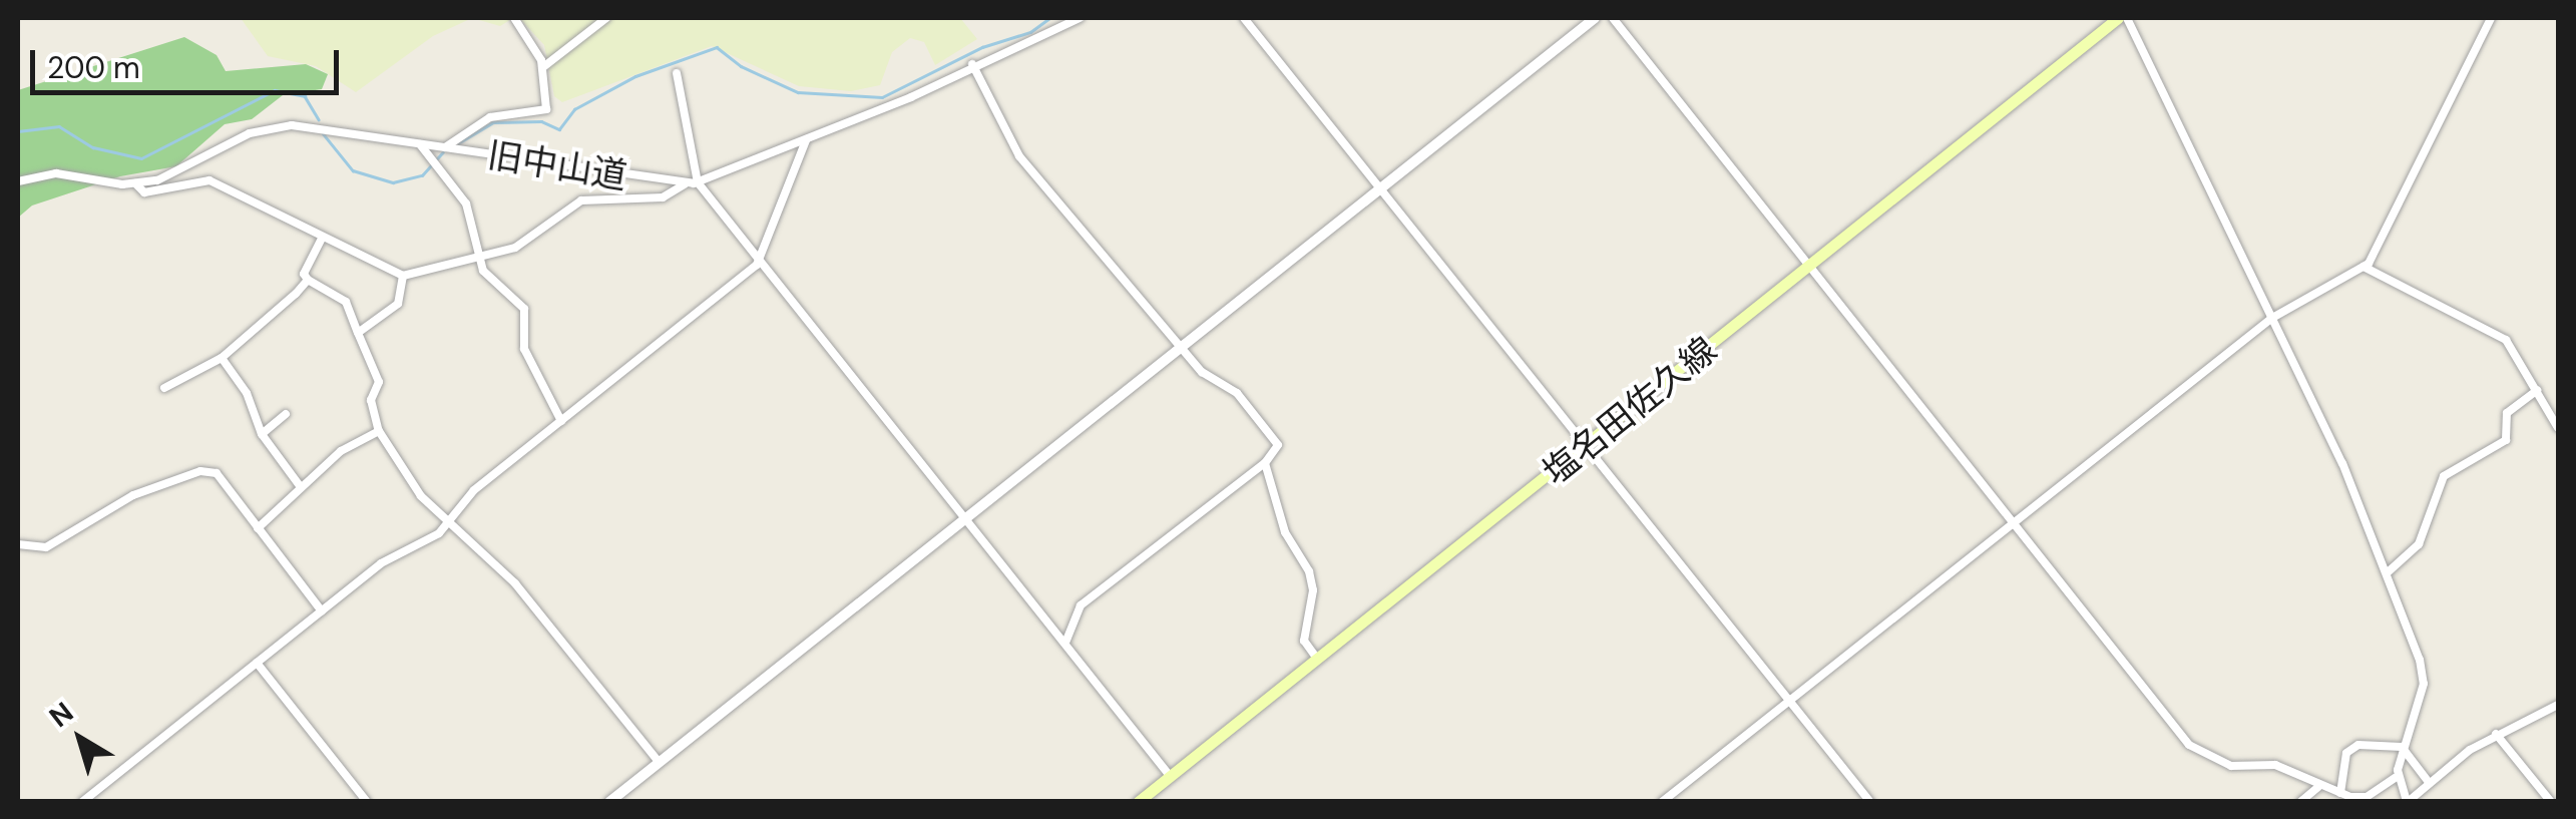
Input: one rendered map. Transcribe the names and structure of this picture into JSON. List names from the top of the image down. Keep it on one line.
{"streets":{"main road":["塩名田佐久線"],"street":["旧中山道"]},"scale_bar":"200 m","north":"top left"}
